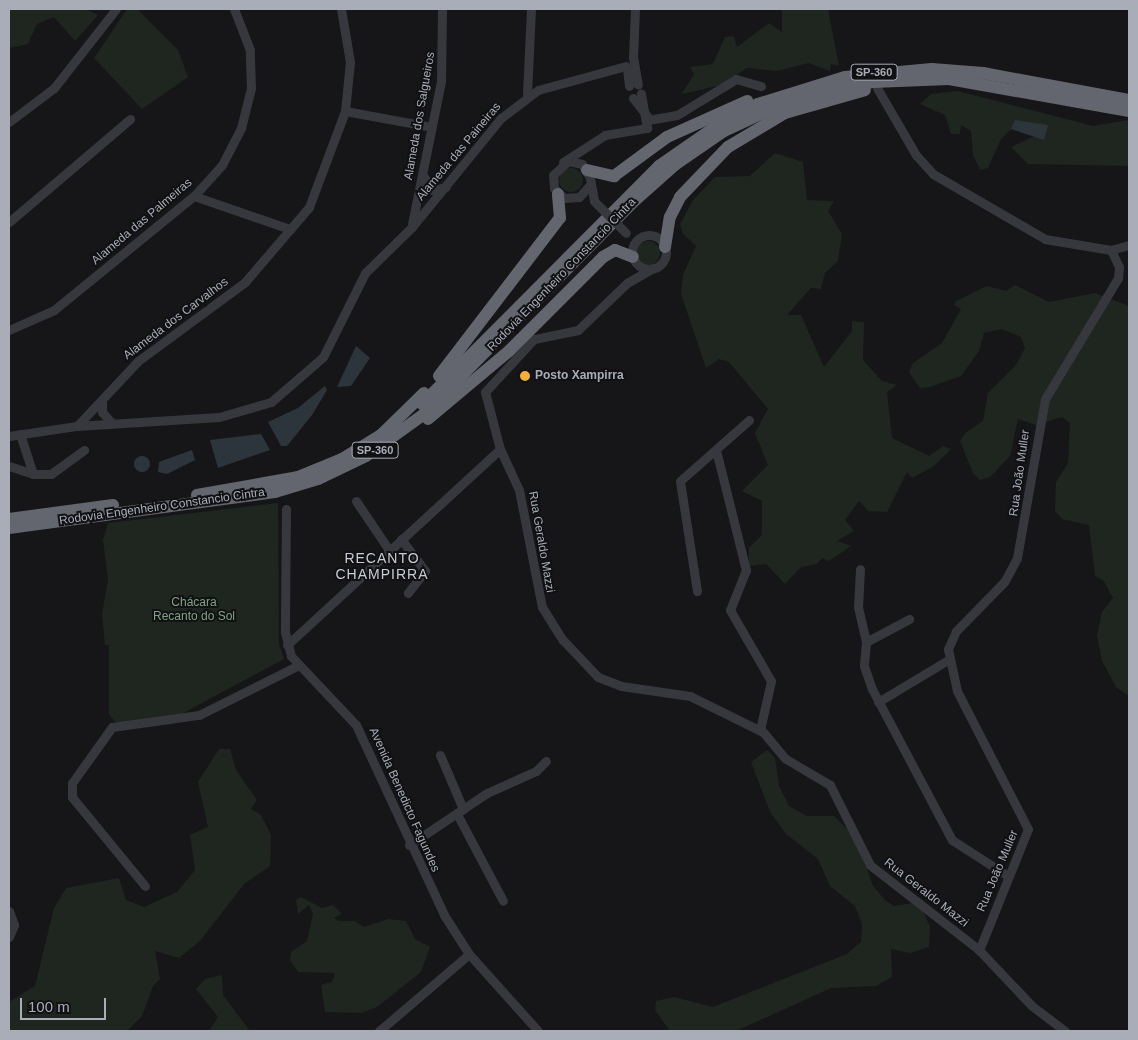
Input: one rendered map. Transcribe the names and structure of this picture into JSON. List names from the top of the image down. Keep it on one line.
{"streets":{"highway":["SP-360","Rodovia Engenheiro Constancio Cintra"],"street":["Alameda dos Salgueiros","Alameda das Paineiras","Alameda das Palmeiras","Alameda dos Carvalhos","Rua João Muller","Rua Geraldo Mazzi","Avenida Benedicto Fagundes"]},"crossings":[["Alameda dos Salgueiros","Alameda das Paineiras"],["Alameda das Paineiras","Alameda dos Carvalhos"],["Rua João Muller","Rua Geraldo Mazzi"]],"districts":["RECANTO CHAMPIRRA"],"parks":["Chácara Recanto do Sol"],"places":["Posto Xampirra"],"scale_bar":"100 m"}
